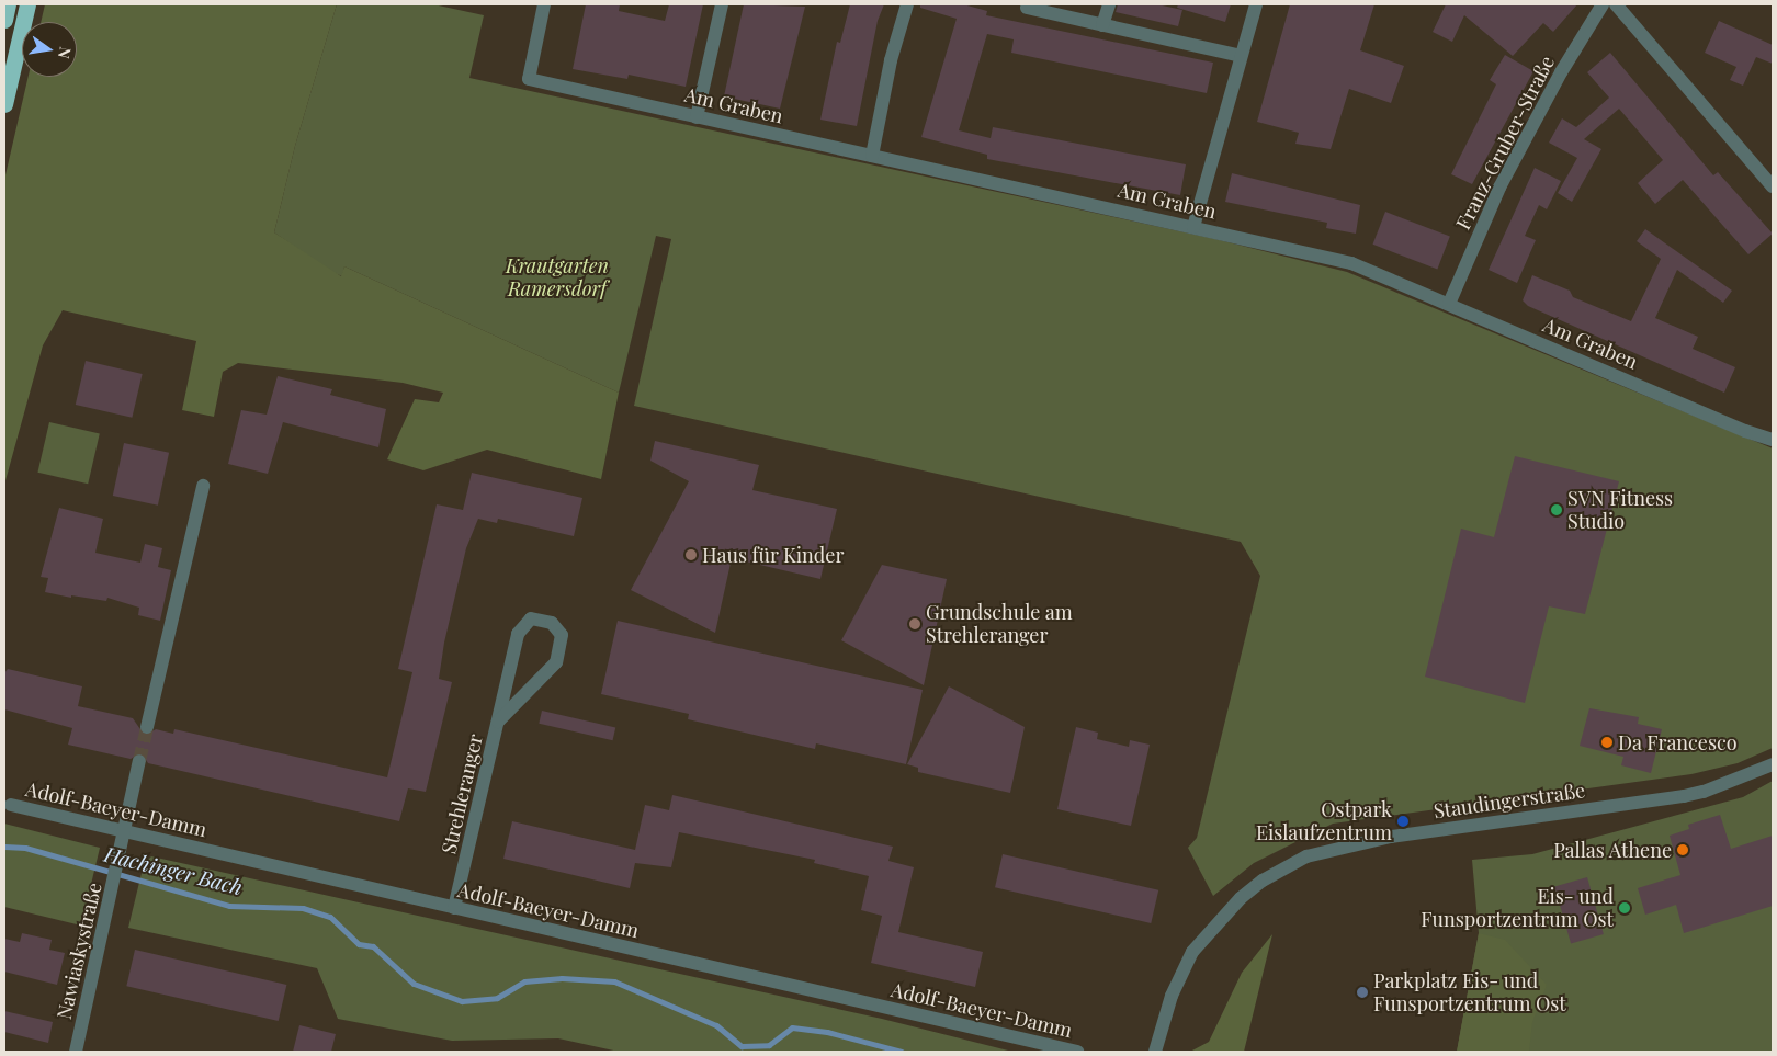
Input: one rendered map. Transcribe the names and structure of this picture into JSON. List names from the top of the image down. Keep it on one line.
{"streets":{"street":["Am Graben","Franz-Gruber-Straße","Strehleranger","Staudingerstraße","Adolf-Baeyer-Damm","Nawiaskystraße"]},"crossings":[["Am Graben","Franz-Gruber-Straße"],["Strehleranger","Adolf-Baeyer-Damm"],["Adolf-Baeyer-Damm","Nawiaskystraße"]],"water":["Hachinger Bach"],"parks":["Krautgarten Ramersdorf"],"places":["SVN Fitness Studio","Haus für Kinder","Grundschule am Strehleranger","Da Francesco","Ostpark Eislaufzentrum","Pallas Athene","Eis- und Funsportzentrum Ost","Parkplatz Eis- und Funsportzentrum Ost"],"north":"right"}
